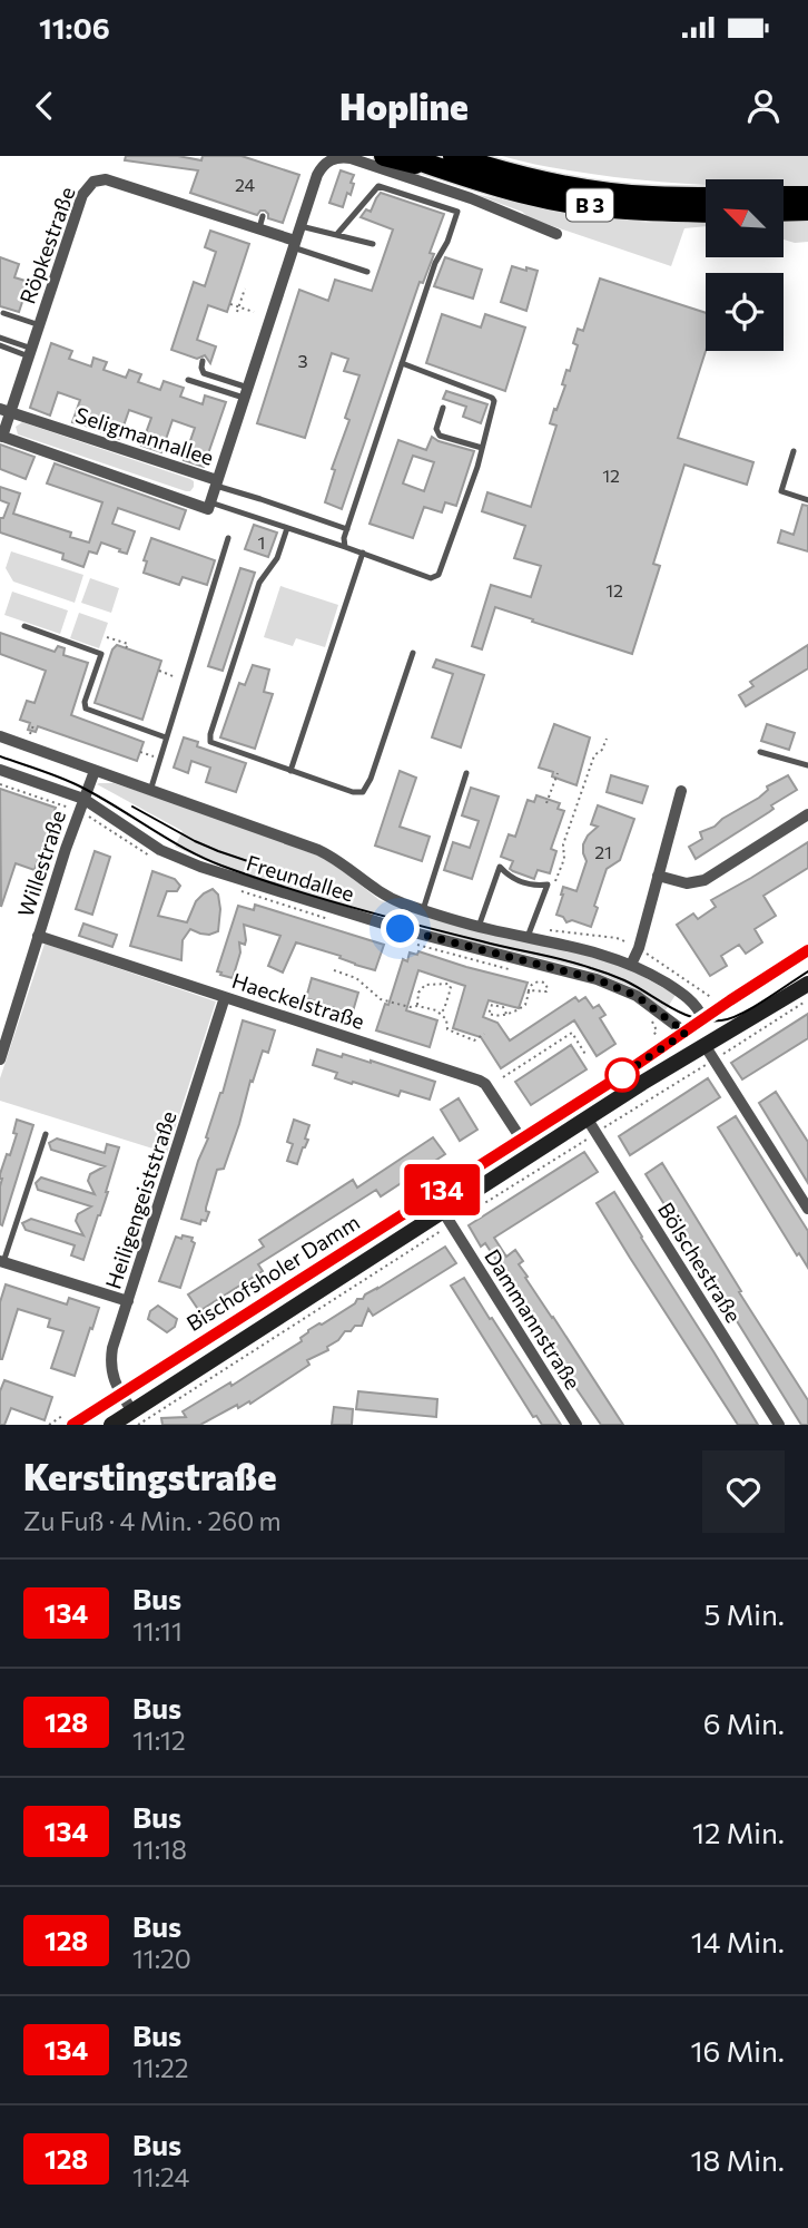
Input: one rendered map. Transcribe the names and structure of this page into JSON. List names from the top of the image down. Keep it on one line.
{"streets":{"highway":["B 3"],"main road":["Bischofsholer Damm"],"street":["Röpkestraße","Seligmannallee","Willestraße","Freundallee","Haeckelstraße","Heiligengeiststraße","Bölschestraße","Dammannstraße"]},"crossings":[["Röpkestraße","Seligmannallee"],["Willestraße","Freundallee"],["Willestraße","Haeckelstraße"],["Freundallee","Bischofsholer Damm"],["Haeckelstraße","Heiligengeiststraße"],["Haeckelstraße","Bischofsholer Damm"],["Heiligengeiststraße","Bischofsholer Damm"],["Bölschestraße","Bischofsholer Damm"],["Bischofsholer Damm","Dammannstraße"]],"lines":["bus line 134"],"house_numbers":["24","3","12","1","12","21"],"north":"top left","page":{"status":"11:06","header":"Hopline","on_map":"134","heading":["Kerstingstraße","Zu Fuß · 4 Min. · 260 m"],"list":[{"mark":"134","name":"Bus","note":"11:11","value":"5 Min."},{"mark":"128","name":"Bus","note":"11:12","value":"6 Min."},{"mark":"134","name":"Bus","note":"11:18","value":"12 Min."},{"mark":"128","name":"Bus","note":"11:20","value":"14 Min."},{"mark":"134","name":"Bus","note":"11:22","value":"16 Min."},{"mark":"128","name":"Bus","note":"11:24","value":"18 Min."}]}}
